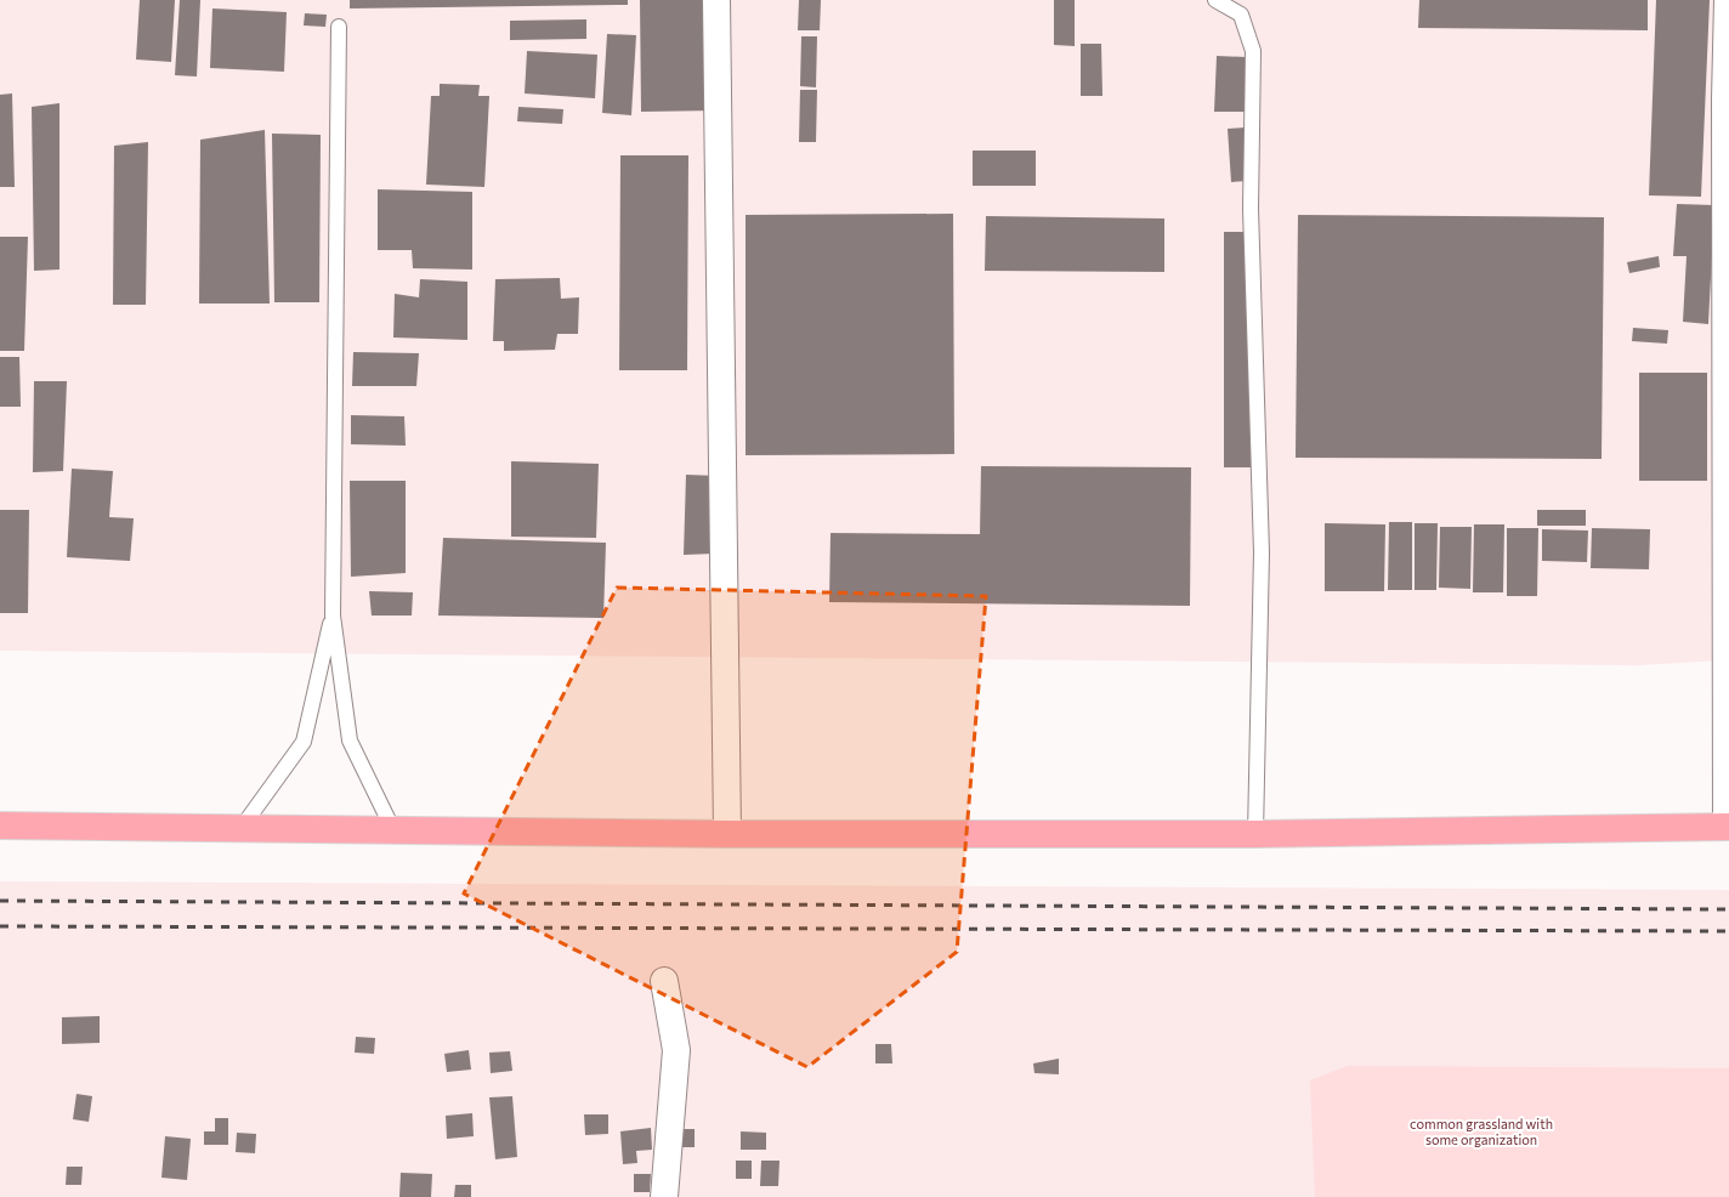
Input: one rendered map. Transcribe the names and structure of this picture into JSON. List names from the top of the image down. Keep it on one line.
{"parks":["common grassland with some organization"]}
